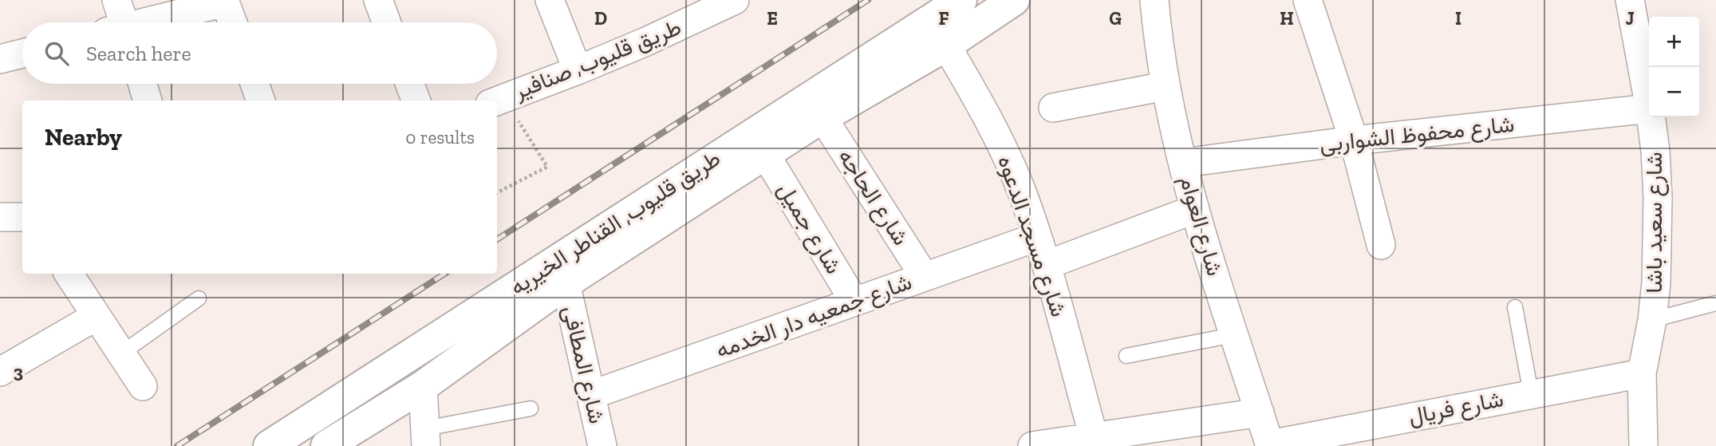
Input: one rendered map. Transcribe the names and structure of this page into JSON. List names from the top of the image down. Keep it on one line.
{"streets":{"main road":["طريق قليوب, القناطر الخيريه"],"street":["طريق قليوب, صنافير","شارع محفوظ الشواربى","شارع الحاجه","شارع سعيد باشا","شارع العوام","شارع جميل","شارع مسجد الدعوه","شارع جمعيه دار الخدمه","شارع المطافى","شارع فريال"]},"crossings":[["شارع محفوظ الشواربى","شارع العوام"],["شارع الحاجه","طريق قليوب, القناطر الخيريه"],["شارع الحاجه","شارع جمعيه دار الخدمه"],["طريق قليوب, القناطر الخيريه","شارع جميل"],["طريق قليوب, القناطر الخيريه","شارع مسجد الدعوه"],["طريق قليوب, القناطر الخيريه","شارع المطافى"],["شارع سعيد باشا","شارع فريال"],["شارع العوام","شارع فريال"],["شارع جميل","شارع جمعيه دار الخدمه"],["شارع مسجد الدعوه","شارع جمعيه دار الخدمه"],["شارع جمعيه دار الخدمه","شارع المطافى"]],"page":{"map_buttons":["+","−"],"search":"Search here","heading":["Nearby","0 results"]},"grid":{"columns":["D","E","F","G","H","I","J"],"rows":["3"]}}
